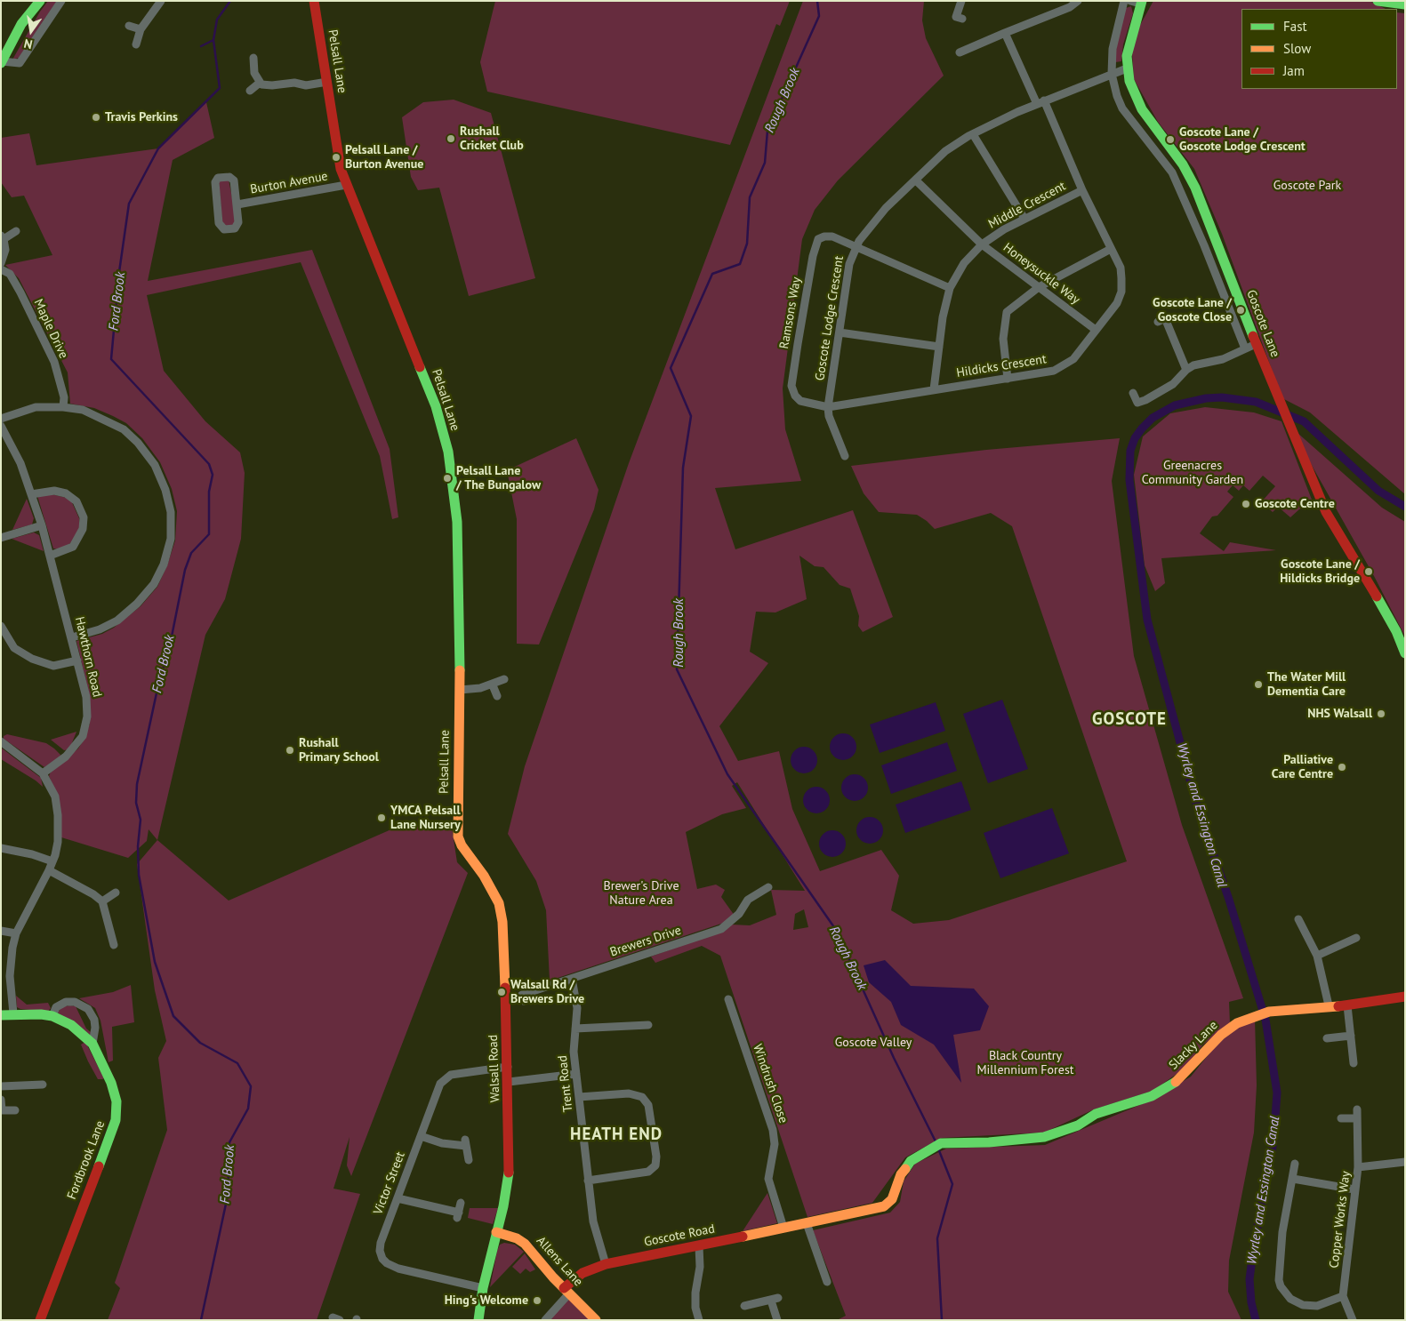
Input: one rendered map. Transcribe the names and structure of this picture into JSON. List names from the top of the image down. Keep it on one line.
{"streets":{"main road":["Pelsall Lane","Goscote Lane","Slacky Lane","Walsall Road","Fordbrook Lane","Goscote Road","Allens Lane"],"street":["Burton Avenue","Middle Crescent","Honeysuckle Way","Ramsons Way","Goscote Lodge Crescent","Maple Drive","Hildicks Crescent","Hawthorn Road","Brewers Drive","Trent Road","Windrush Close","Victor Street","Copper Works Way"]},"crossings":[["Pelsall Lane","Burton Avenue"],["Pelsall Lane","Walsall Road"],["Middle Crescent","Honeysuckle Way"],["Middle Crescent","Hildicks Crescent"],["Honeysuckle Way","Goscote Lodge Crescent"],["Honeysuckle Way","Hildicks Crescent"],["Ramsons Way","Goscote Lodge Crescent"],["Ramsons Way","Hildicks Crescent"],["Goscote Lodge Crescent","Goscote Lane"],["Goscote Lodge Crescent","Hildicks Crescent"],["Brewers Drive","Trent Road"],["Slacky Lane","Goscote Road"],["Walsall Road","Victor Street"],["Walsall Road","Allens Lane"],["Trent Road","Goscote Road"],["Windrush Close","Goscote Road"],["Goscote Road","Allens Lane"]],"districts":["GOSCOTE","HEATH END"],"water":["Rough Brook","Ford Brook","Wyrley and Essington Canal"],"parks":["Goscote Park","Greenacres Community Garden","Brewer's Drive Nature Area","Goscote Valley","Black Country Millennium Forest"],"places":["Travis Perkins","Rushall Cricket Club","Goscote Lane / Goscote Lodge Crescent","Pelsall Lane / Burton Avenue","Goscote Lane / Goscote Close","Pelsall Lane / The Bungalow","Goscote Centre","Goscote Lane / Hildicks Bridge","The Water Mill Dementia Care","NHS Walsall","Rushall Primary School","Palliative Care Centre","YMCA Pelsall Lane Nursery","Walsall Rd / Brewers Drive","Hing's Welcome"],"legend":["Fast","Slow","Jam"],"north":"bottom"}
